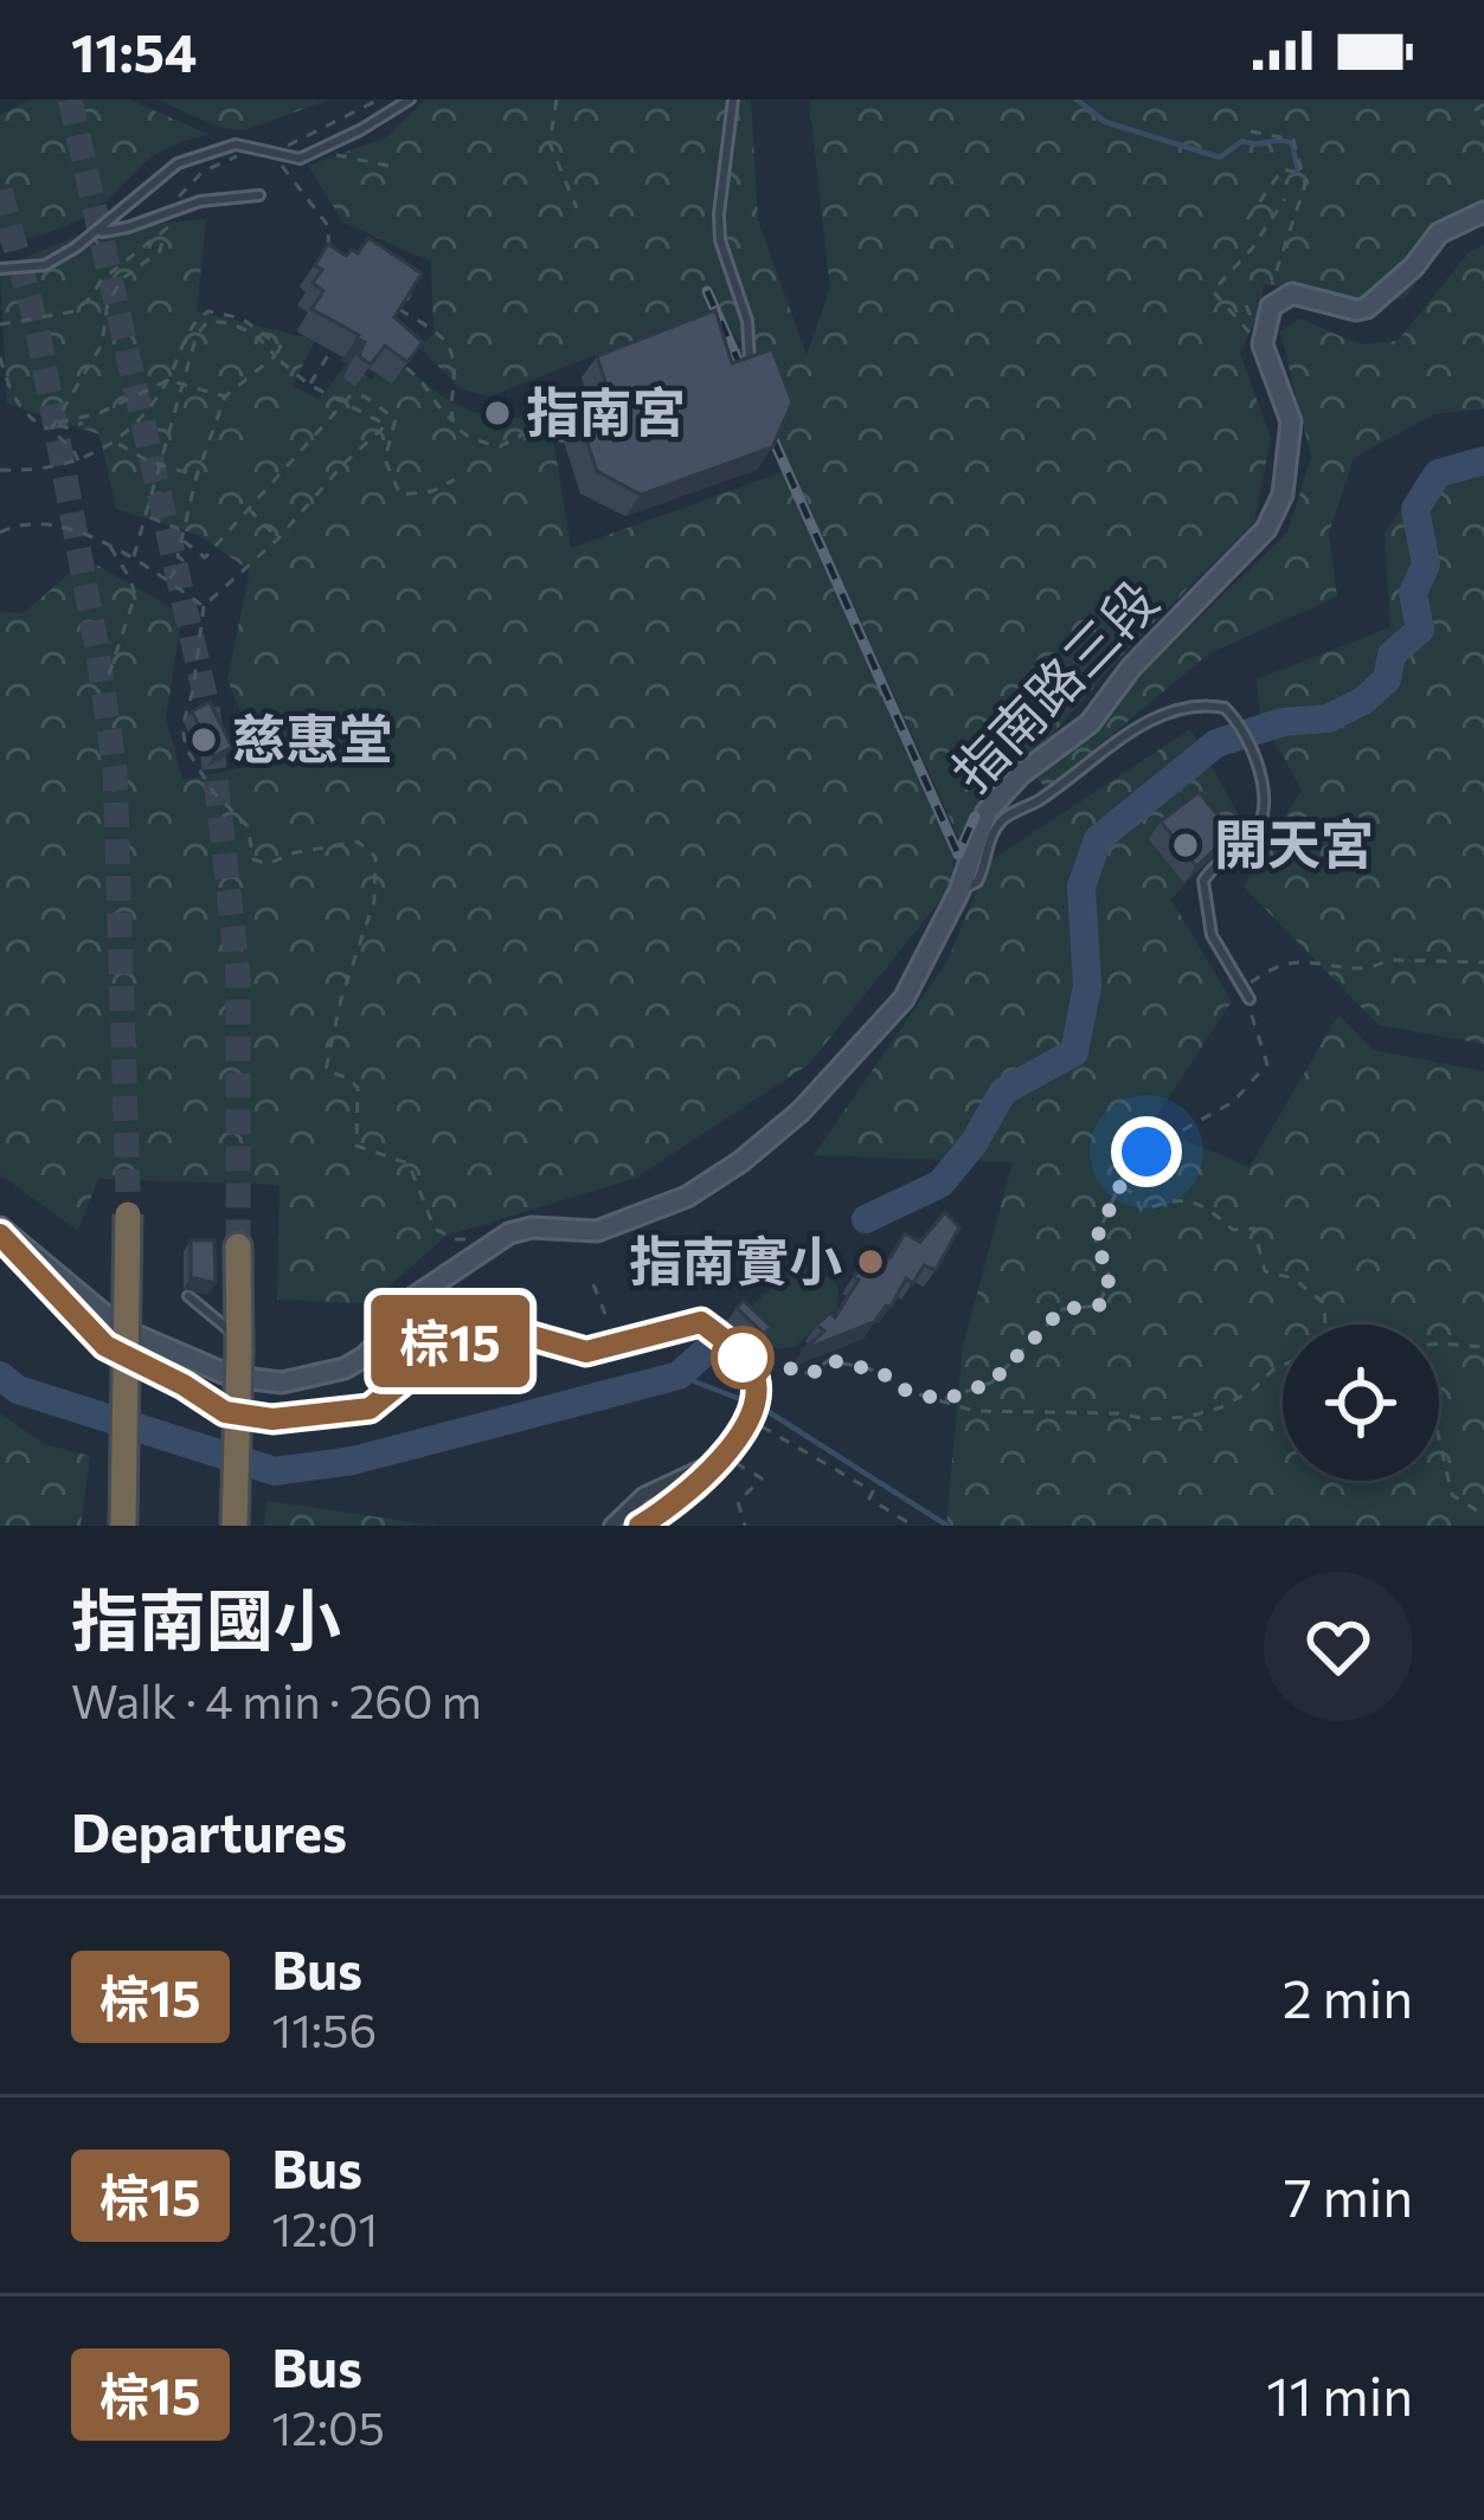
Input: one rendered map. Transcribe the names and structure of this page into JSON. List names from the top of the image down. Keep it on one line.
{"streets":{"street":["指南路三段"]},"places":["指南宮","慈惠堂","開天宮","指南實小"],"lines":["bus line 棕15"],"page":{"status":"11:54","on_map":"棕15","heading":[["指南國小","Walk · 4 min · 260 m"],"Departures"],"list":[{"mark":"棕15","name":"Bus","note":"11:56","value":"2 min"},{"mark":"棕15","name":"Bus","note":"12:01","value":"7 min"},{"mark":"棕15","name":"Bus","note":"12:05","value":"11 min"}]}}
